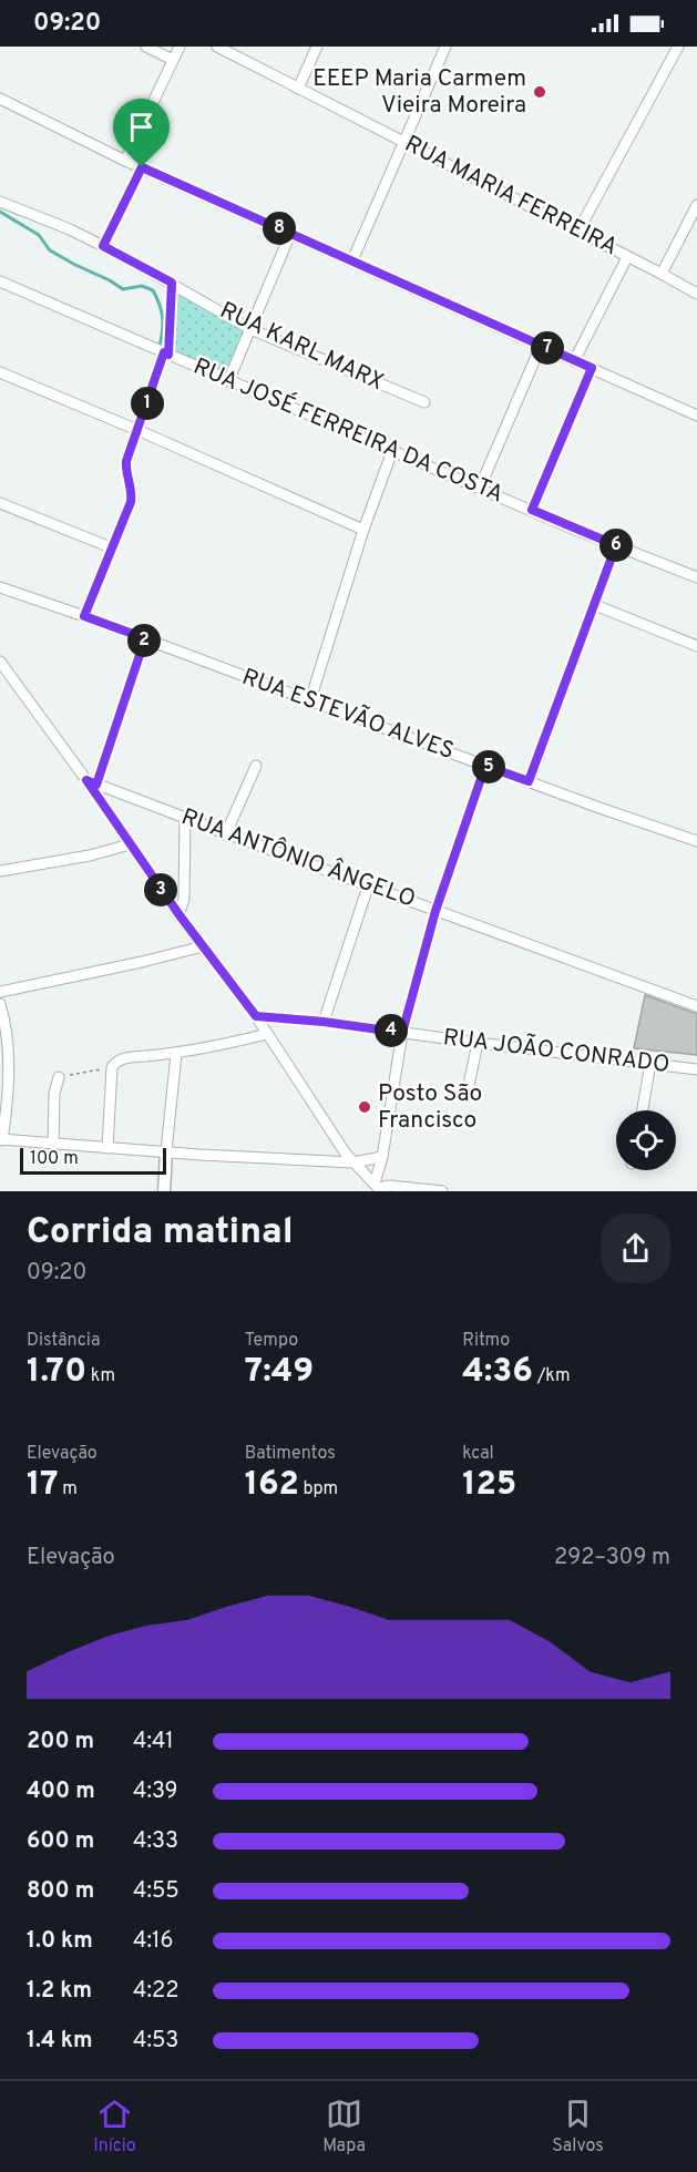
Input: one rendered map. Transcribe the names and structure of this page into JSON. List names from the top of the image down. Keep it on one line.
{"streets":{"street":["RUA MARIA FERREIRA","RUA KARL MARX","RUA JOSÉ FERREIRA DA COSTA","RUA ESTEVÃO ALVES","RUA ANTÔNIO ÂNGELO","RUA JOÃO CONRADO"]},"places":["EEEP Maria Carmem Vieira Moreira","Posto São Francisco"],"scale_bar":"100 m","page":{"status":"09:20","pins":["8","7","1","6","2","5","3","4"],"scale":"100 m","heading":["Corrida matinal","09:20"],"stats":[["Distância","1.70 km"],["Tempo","7:49"],["Ritmo","4:36 /km"],["Elevação","17 m"],["Batimentos","162 bpm"],["kcal","125"]],"chart":["Elevação","292–309 m"],"list":[{"name":"200 m","note":"4:41"},{"name":"400 m","note":"4:39"},{"name":"600 m","note":"4:33"},{"name":"800 m","note":"4:55"},{"name":"1.0 km","note":"4:16"},{"name":"1.2 km","note":"4:22"},{"name":"1.4 km","note":"4:53"}],"tabs":["Início","Mapa","Salvos"]}}
